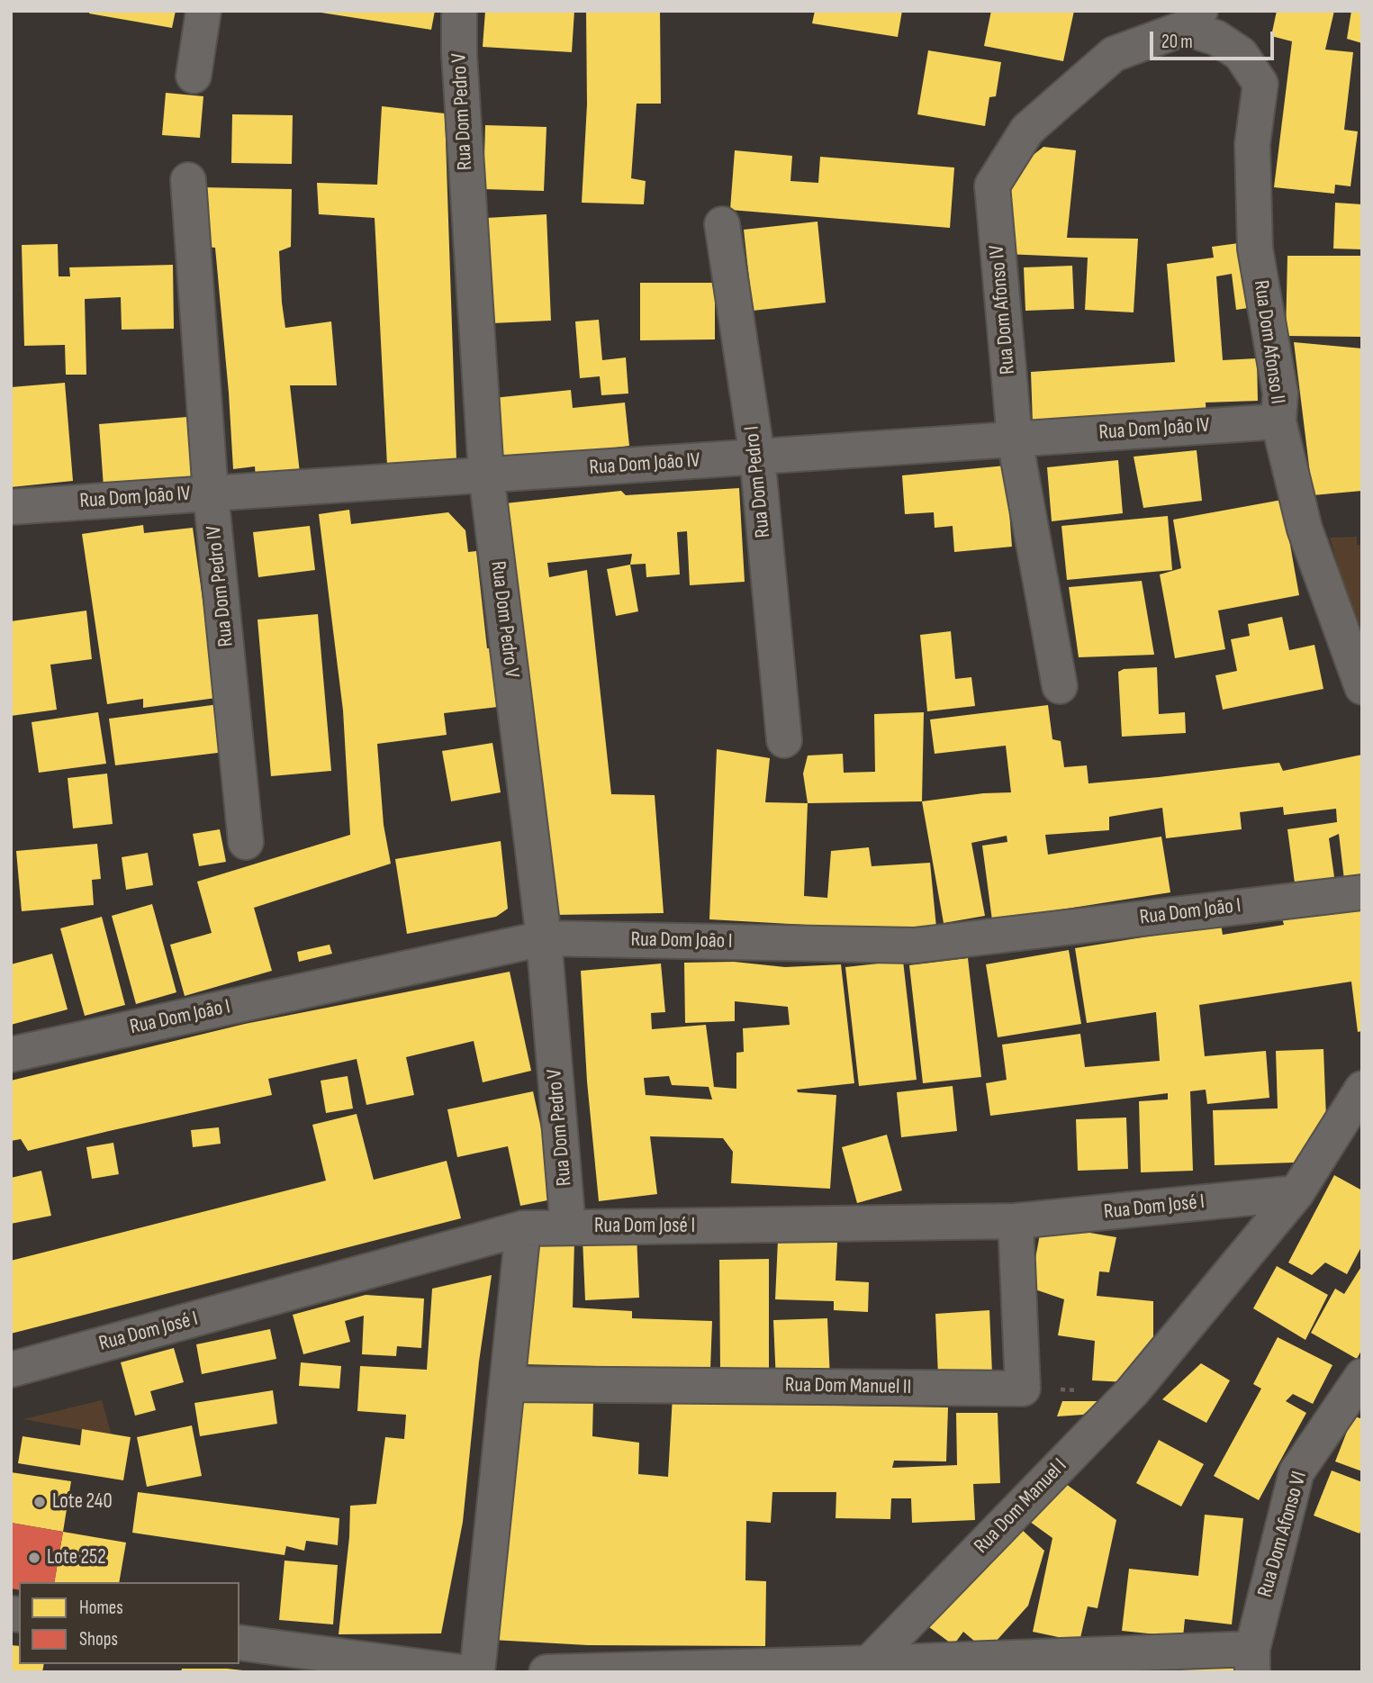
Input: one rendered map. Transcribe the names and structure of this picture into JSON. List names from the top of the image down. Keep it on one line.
{"streets":{"street":["Rua Dom Pedro V","Rua Dom Afonso IV","Rua Dom Afonso II","Rua Dom João IV","Rua Dom Pedro I","Rua Dom Pedro IV","Rua Dom João I","Rua Dom José I","Rua Dom Manuel II","Rua Dom Manuel I","Rua Dom Afonso VI"]},"crossings":[["Rua Dom Pedro V","Rua Dom João IV"],["Rua Dom Pedro V","Rua Dom João I"],["Rua Dom Pedro V","Rua Dom José I"],["Rua Dom Afonso IV","Rua Dom Afonso II"],["Rua Dom Afonso IV","Rua Dom João IV"],["Rua Dom Afonso II","Rua Dom João IV"],["Rua Dom João IV","Rua Dom Pedro I"],["Rua Dom João IV","Rua Dom Pedro IV"],["Rua Dom José I","Rua Dom Manuel II"],["Rua Dom José I","Rua Dom Manuel I"]],"places":["Lote 240","Lote 252"],"legend":["Homes","Shops"],"scale_bar":"20 m"}
